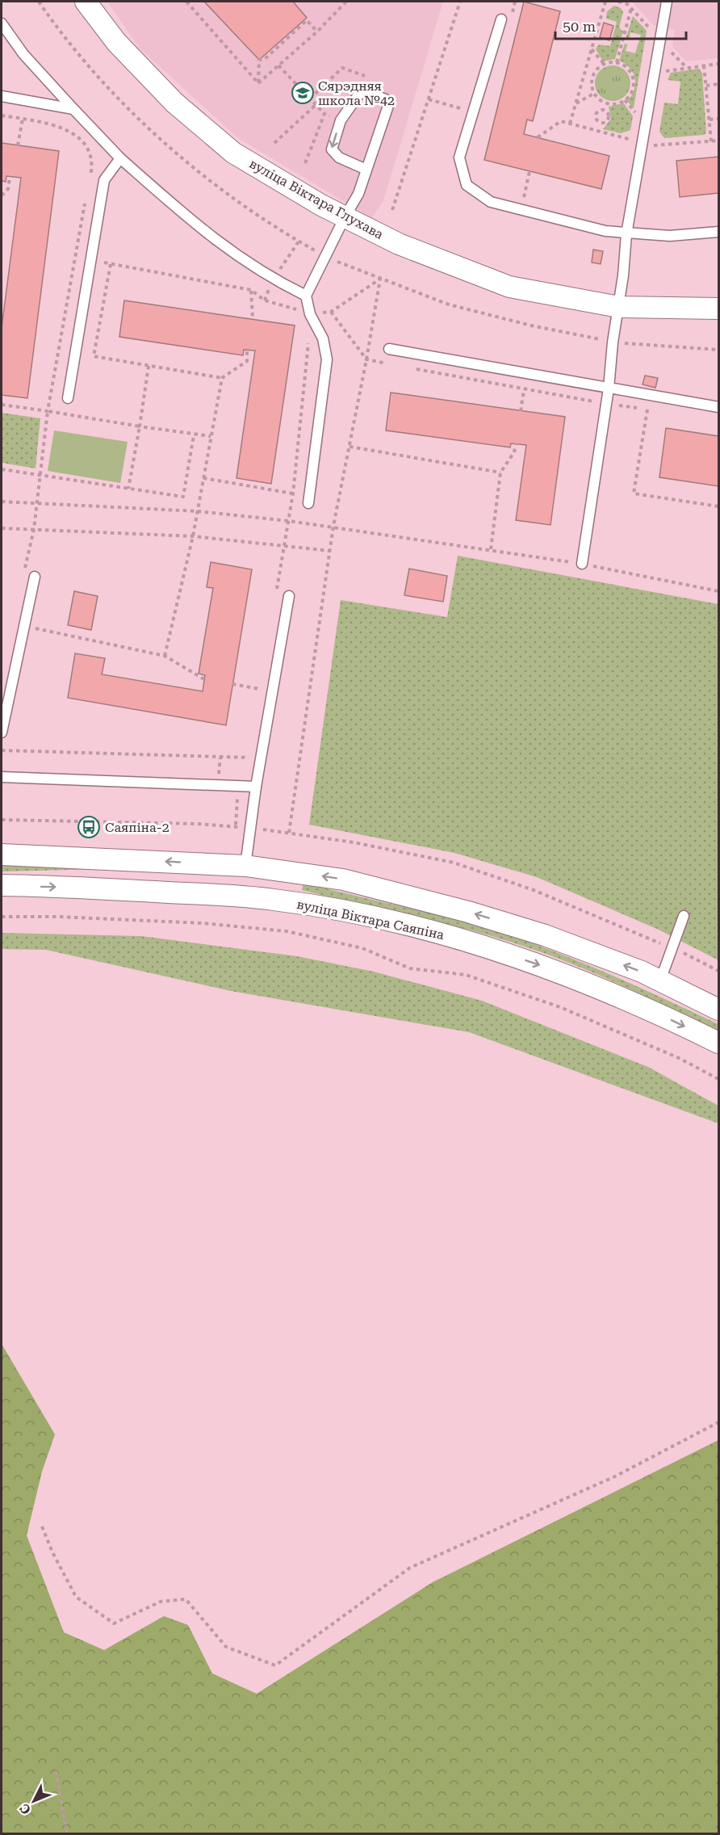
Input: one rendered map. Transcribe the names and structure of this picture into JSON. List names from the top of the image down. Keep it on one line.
{"streets":{"street":["вуліца Віктара Глухава","вуліца Віктара Саяпіна"]},"places":{"school or university":["Сярэдняя школа №42"],"bus stop":["Саяпіна-2"]},"scale_bar":"50 m","north":"bottom left"}
